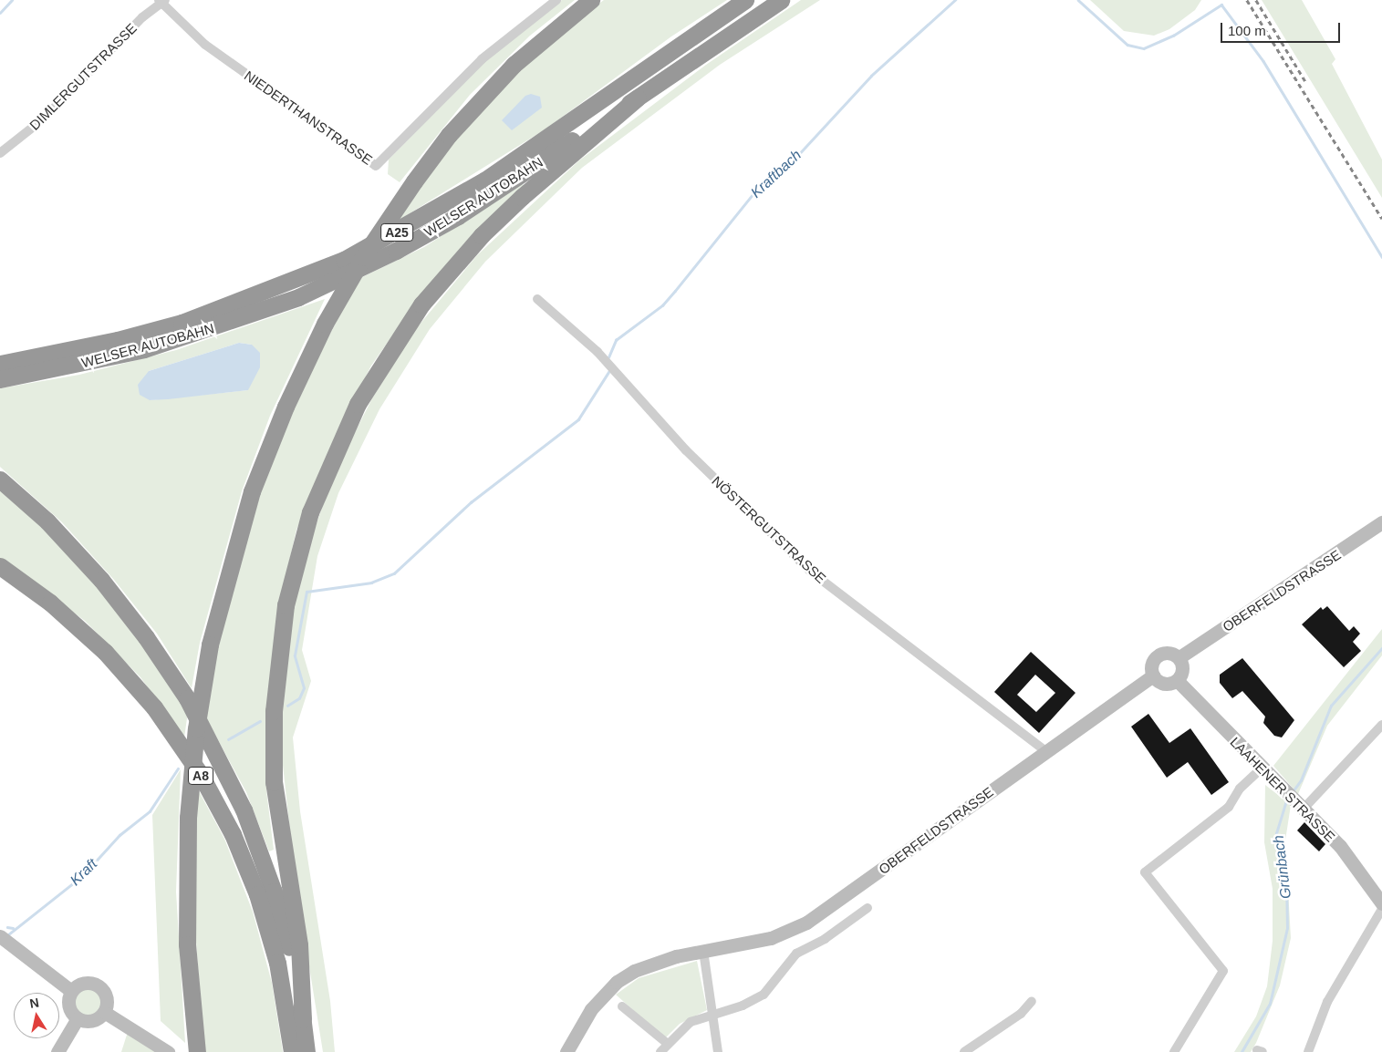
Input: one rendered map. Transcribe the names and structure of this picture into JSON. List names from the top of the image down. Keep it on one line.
{"streets":{"highway":["WELSER AUTOBAHN","A25","A8"],"main road":["OBERFELDSTRASSE","LAAHENER STRASSE"],"street":["DIMLERGUTSTRASSE","NIEDERTHANSTRASSE","NÖSTERGUTSTRASSE"]},"crossings":[["DIMLERGUTSTRASSE","NIEDERTHANSTRASSE"],["NÖSTERGUTSTRASSE","OBERFELDSTRASSE"],["OBERFELDSTRASSE","LAAHENER STRASSE"]],"water":["Kraftbach","Grünbach","Kraft"],"scale_bar":"100 m","north":"top"}
